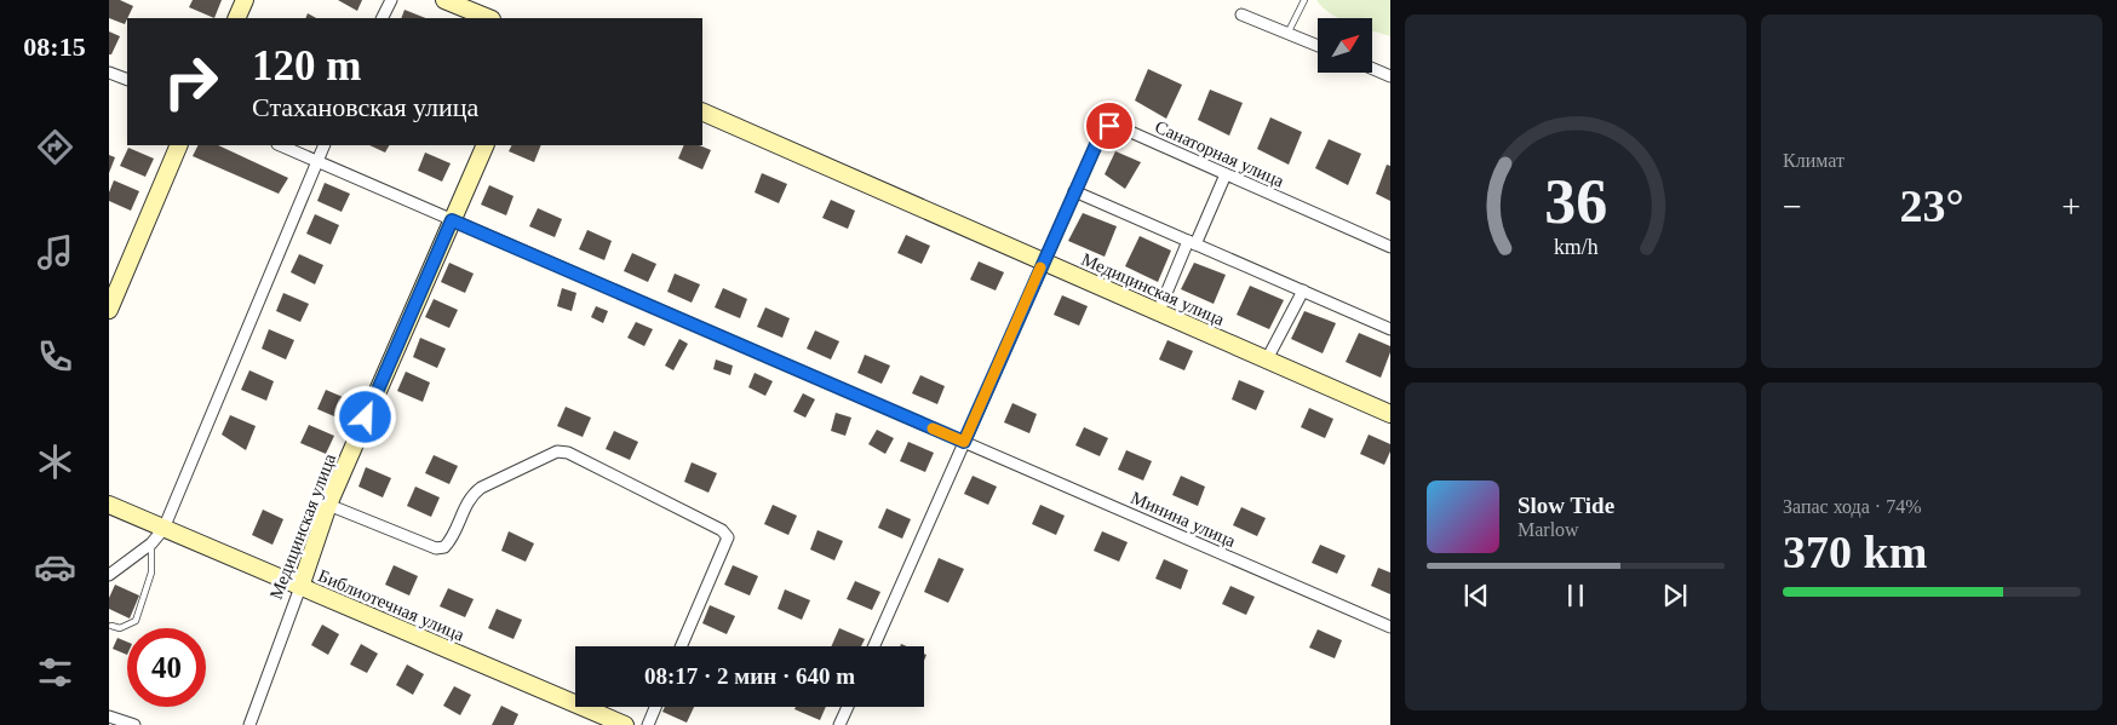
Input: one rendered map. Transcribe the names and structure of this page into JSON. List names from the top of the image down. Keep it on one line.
{"streets":{"street":["Санаторная улица","Медицинская улица","Минина улица","Библиотечная улица"]},"crossings":[["Санаторная улица","Медицинская улица"],["Медицинская улица","Минина улица"],["Медицинская улица","Библиотечная улица"]],"north":"top right","page":{"tabs":"08:15","tile":["Климат",["Запас хода · 74%","370 km"]],"turn":["120 m","Стахановская улица"],"heat":["−","23°","+"],"song":["Slow Tide","Marlow"],"limit":"40","trip":"08:17 · 2 мин · 640 m","gauge":["36","km/h"]}}
